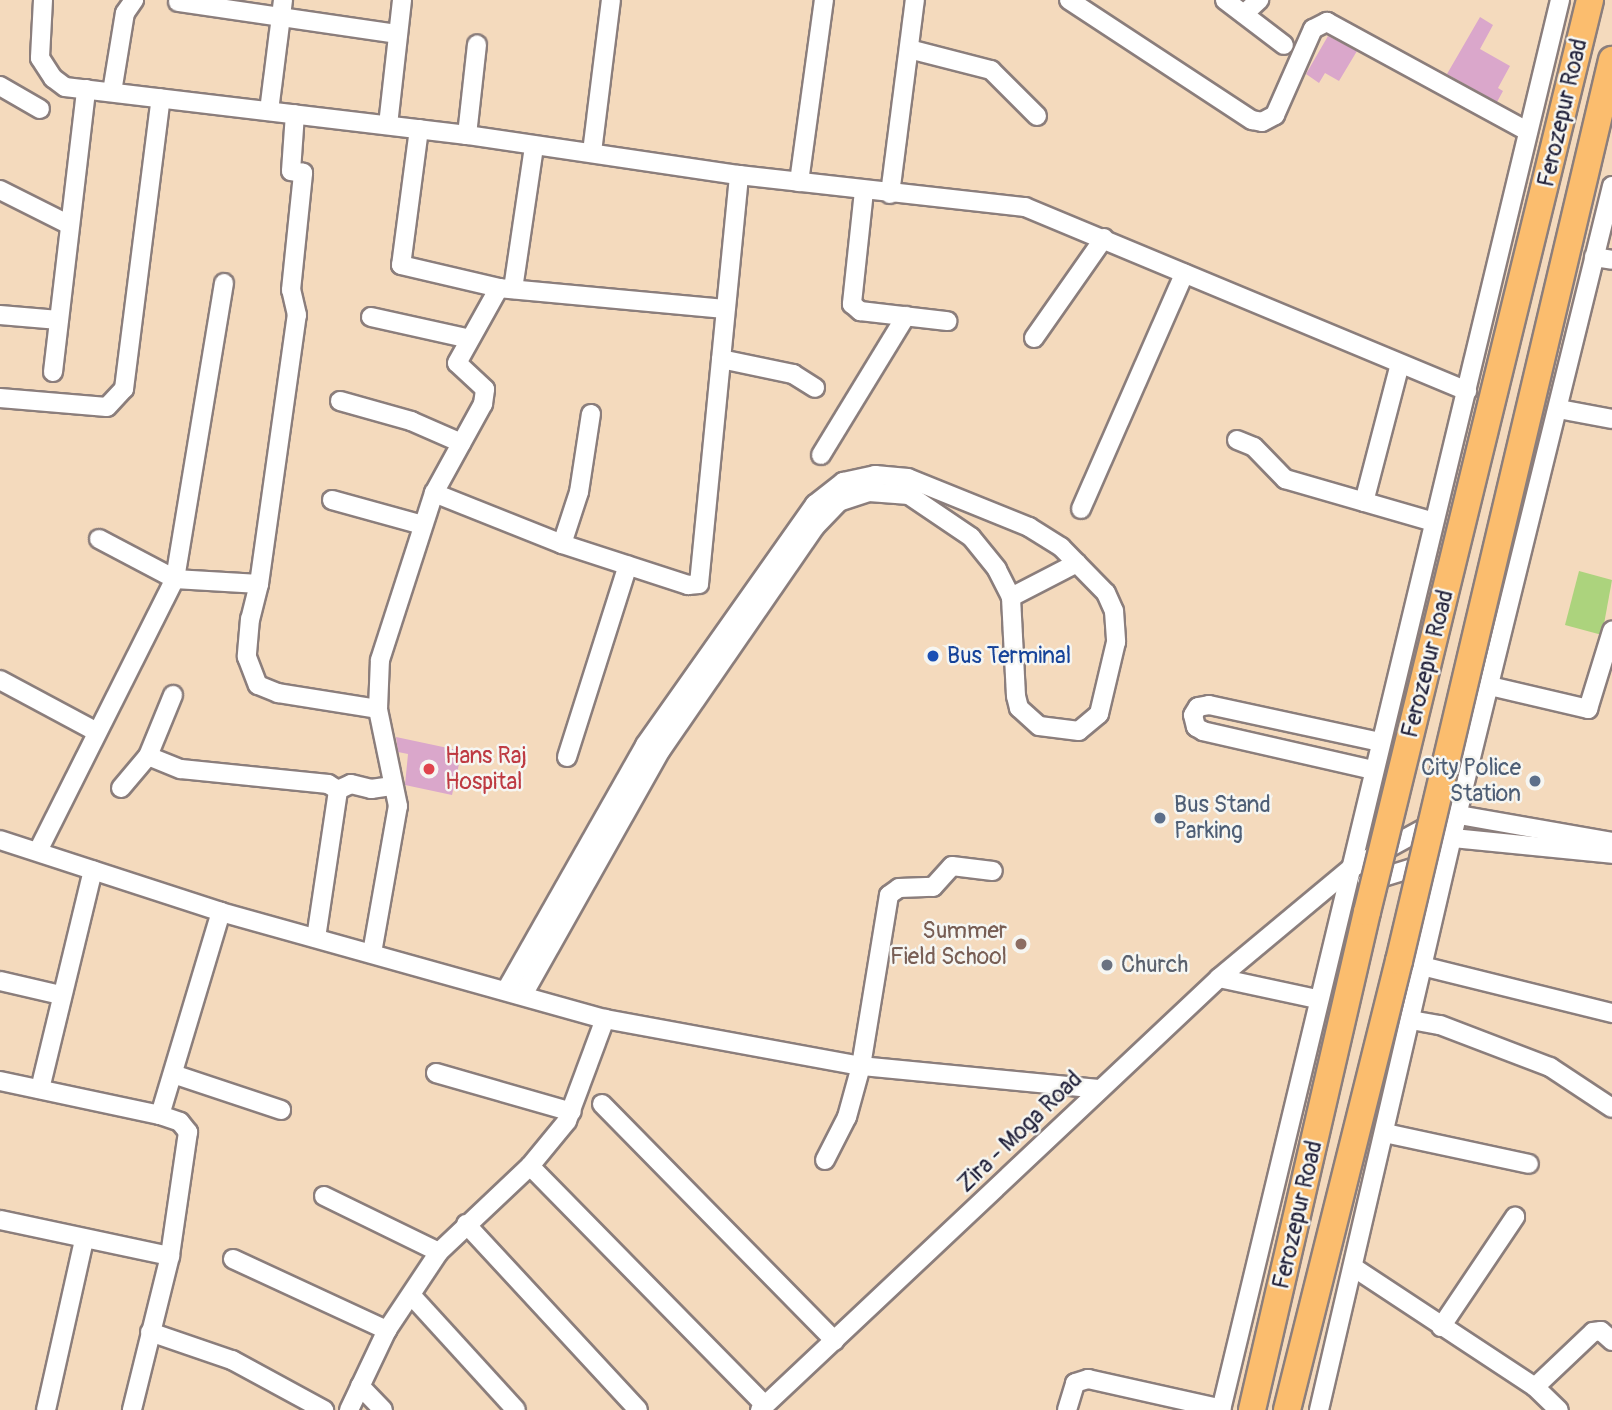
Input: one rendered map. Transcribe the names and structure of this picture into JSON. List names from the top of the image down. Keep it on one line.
{"streets":{"highway":["Ferozepur Road"],"street":["Zira - Moga Road"]},"places":["Bus Terminal","Hans Raj Hospital","City Police Station","Bus Stand Parking","Summer Field School","Church"]}
